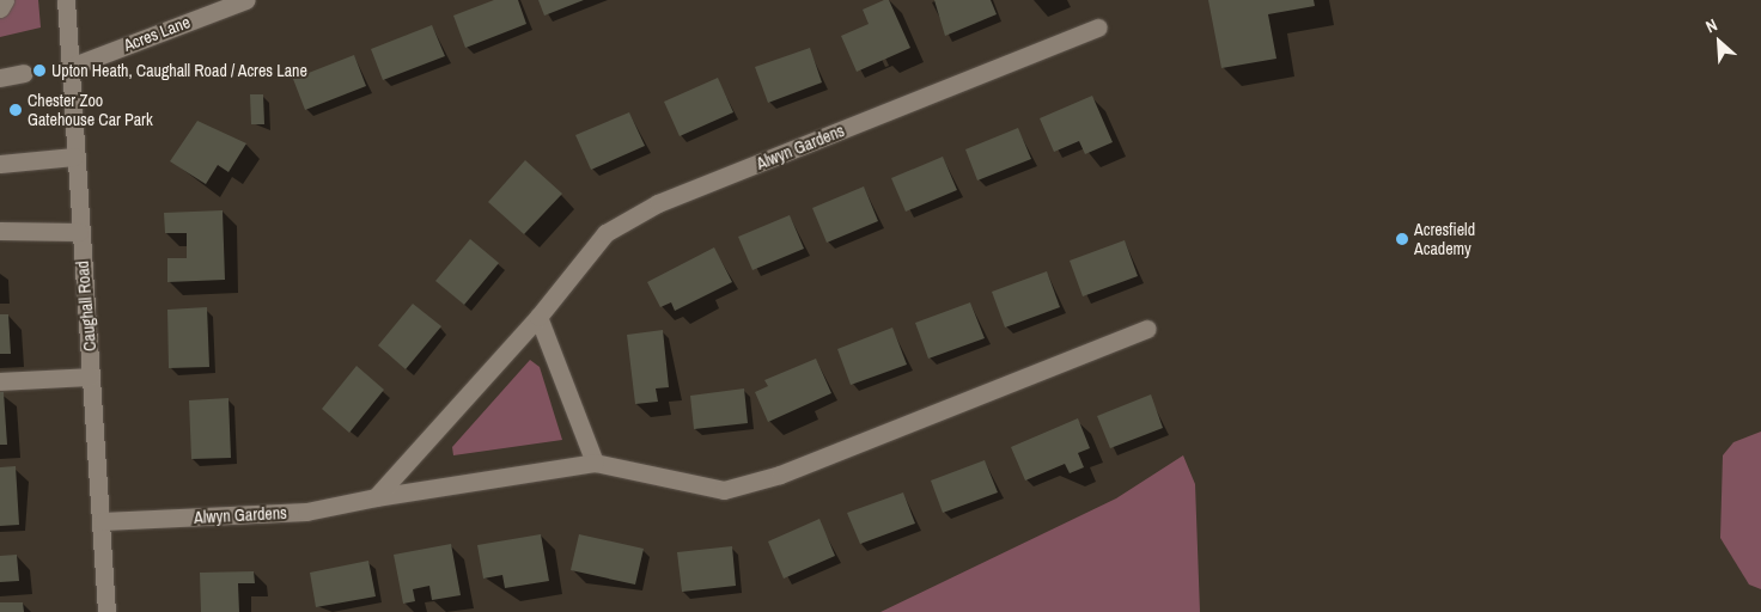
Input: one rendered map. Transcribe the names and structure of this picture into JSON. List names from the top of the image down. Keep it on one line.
{"streets":{"street":["Acres Lane","Alwyn Gardens","Caughall Road"]},"crossings":[["Acres Lane","Caughall Road"],["Alwyn Gardens","Caughall Road"]],"places":["Upton Heath, Caughall Road / Acres Lane","Chester Zoo Gatehouse Car Park","Acresfield Academy"],"north":"top left"}
